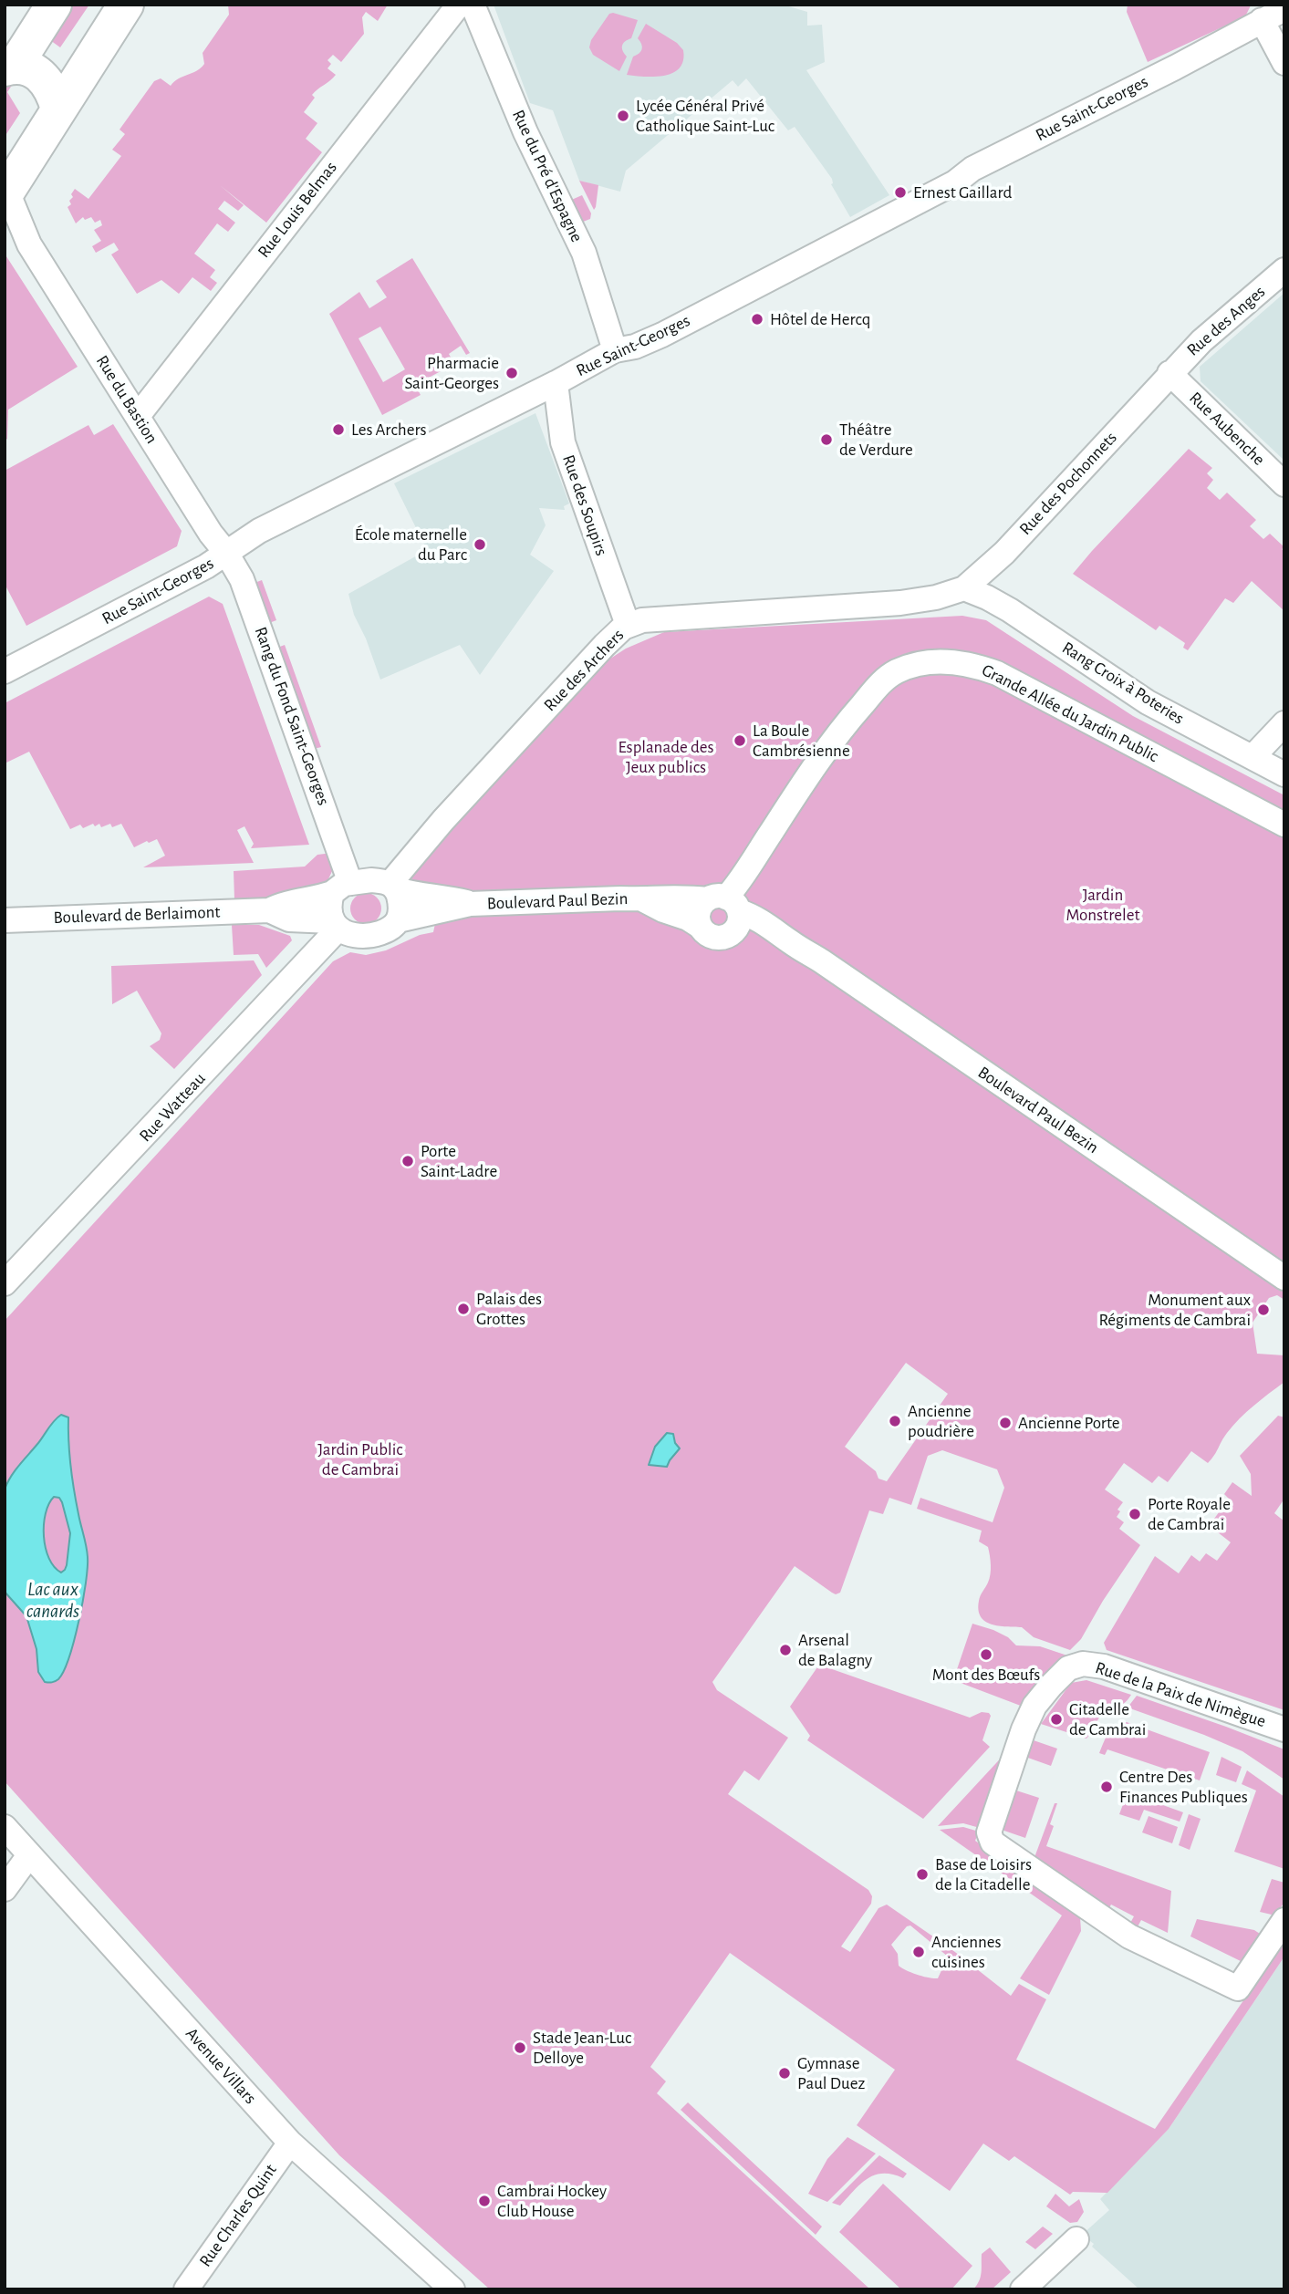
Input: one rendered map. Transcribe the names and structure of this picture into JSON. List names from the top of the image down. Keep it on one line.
{"streets":{"street":["Rue Saint-Georges","Rue du Pré d'Espagne","Rue Louis Belmas","Rue des Anges","Rue du Bastion","Rue Aubenche","Rue des Pochonnets","Rue des Soupirs","Rue des Archers","Rang Croix à Poteries","Grande Allée du Jardin Public","Rang du Fond Saint-Georges","Boulevard Paul Bezin","Boulevard de Berlaimont","Rue Watteau","Rue de la Paix de Nimègue","Avenue Villars","Rue Charles Quint"]},"crossings":[["Rue Saint-Georges","Rue du Pré d'Espagne"],["Rue Saint-Georges","Rue du Bastion"],["Rue Saint-Georges","Rue des Soupirs"],["Rue Saint-Georges","Rang du Fond Saint-Georges"],["Rue Louis Belmas","Rue du Bastion"],["Rue des Anges","Rue Aubenche"],["Rue des Anges","Rue des Pochonnets"],["Rue du Bastion","Rang du Fond Saint-Georges"],["Rue Aubenche","Rue des Pochonnets"],["Rue des Pochonnets","Rue des Archers"],["Rue des Pochonnets","Rang Croix à Poteries"],["Rue des Soupirs","Rue des Archers"],["Rue des Archers","Rang Croix à Poteries"],["Rue des Archers","Rang du Fond Saint-Georges"],["Rue des Archers","Boulevard Paul Bezin"],["Rue des Archers","Boulevard de Berlaimont"],["Rue des Archers","Rue Watteau"],["Grande Allée du Jardin Public","Boulevard Paul Bezin"],["Rang du Fond Saint-Georges","Boulevard Paul Bezin"],["Rang du Fond Saint-Georges","Boulevard de Berlaimont"],["Rang du Fond Saint-Georges","Rue Watteau"],["Boulevard Paul Bezin","Boulevard de Berlaimont"],["Boulevard Paul Bezin","Rue Watteau"],["Boulevard de Berlaimont","Rue Watteau"],["Avenue Villars","Rue Charles Quint"]],"water":["Lac aux canards"],"parks":["Esplanade des Jeux publics","Jardin Monstrelet","Jardin Public de Cambrai"],"places":["Lycée Général Privé Catholique Saint-Luc","Ernest Gaillard","Hôtel de Hercq","Pharmacie Saint-Georges","Les Archers","Théâtre de Verdure","École maternelle du Parc","La Boule Cambrésienne","Porte Saint-Ladre","Palais des Grottes","Monument aux Régiments de Cambrai","Ancienne poudrière","Ancienne Porte","Porte Royale de Cambrai","Arsenal de Balagny","Mont des Bœufs","Citadelle de Cambrai","Centre Des Finances Publiques","Base de Loisirs de la Citadelle","Anciennes cuisines","Stade Jean-Luc Delloye","Gymnase Paul Duez","Cambrai Hockey Club House"]}
